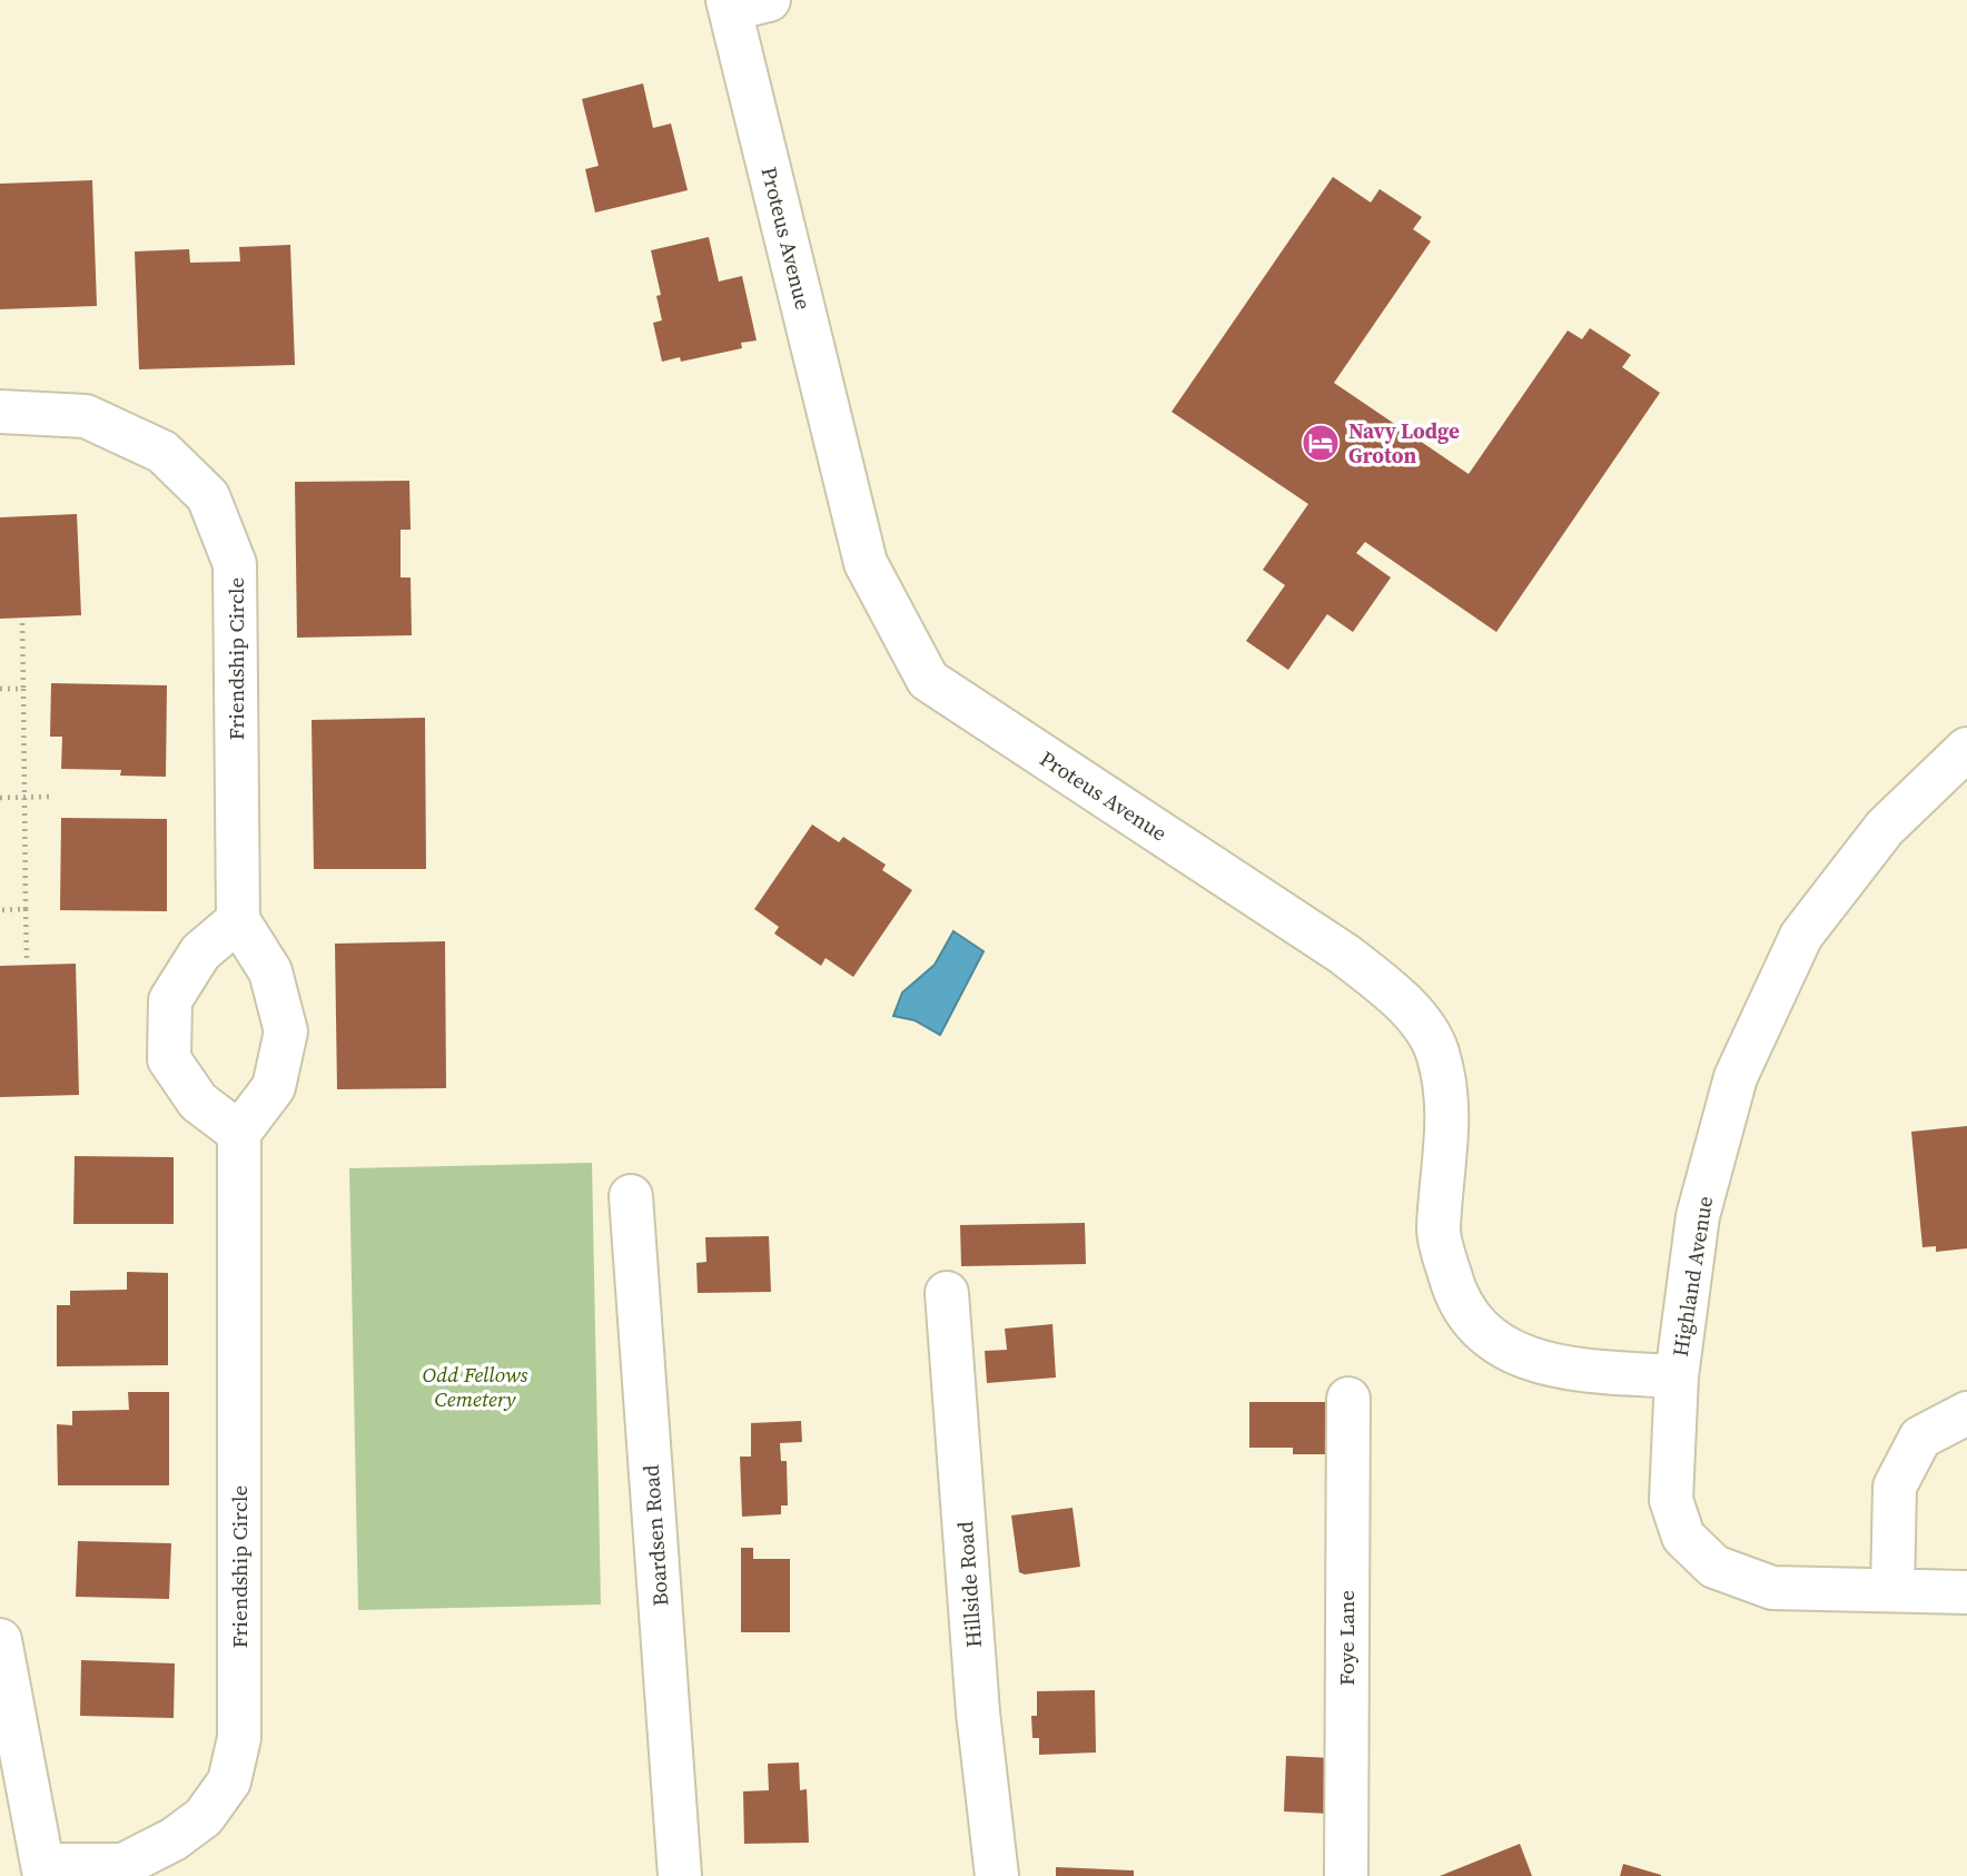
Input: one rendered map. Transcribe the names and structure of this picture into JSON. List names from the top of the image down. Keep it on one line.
{"streets":{"street":["Proteus Avenue","Friendship Circle","Highland Avenue","Boardsen Road","Hillside Road","Foye Lane"]},"crossings":[["Proteus Avenue","Highland Avenue"]],"parks":["Odd Fellows Cemetery"],"places":{"hotel":["Navy Lodge Groton"]}}
